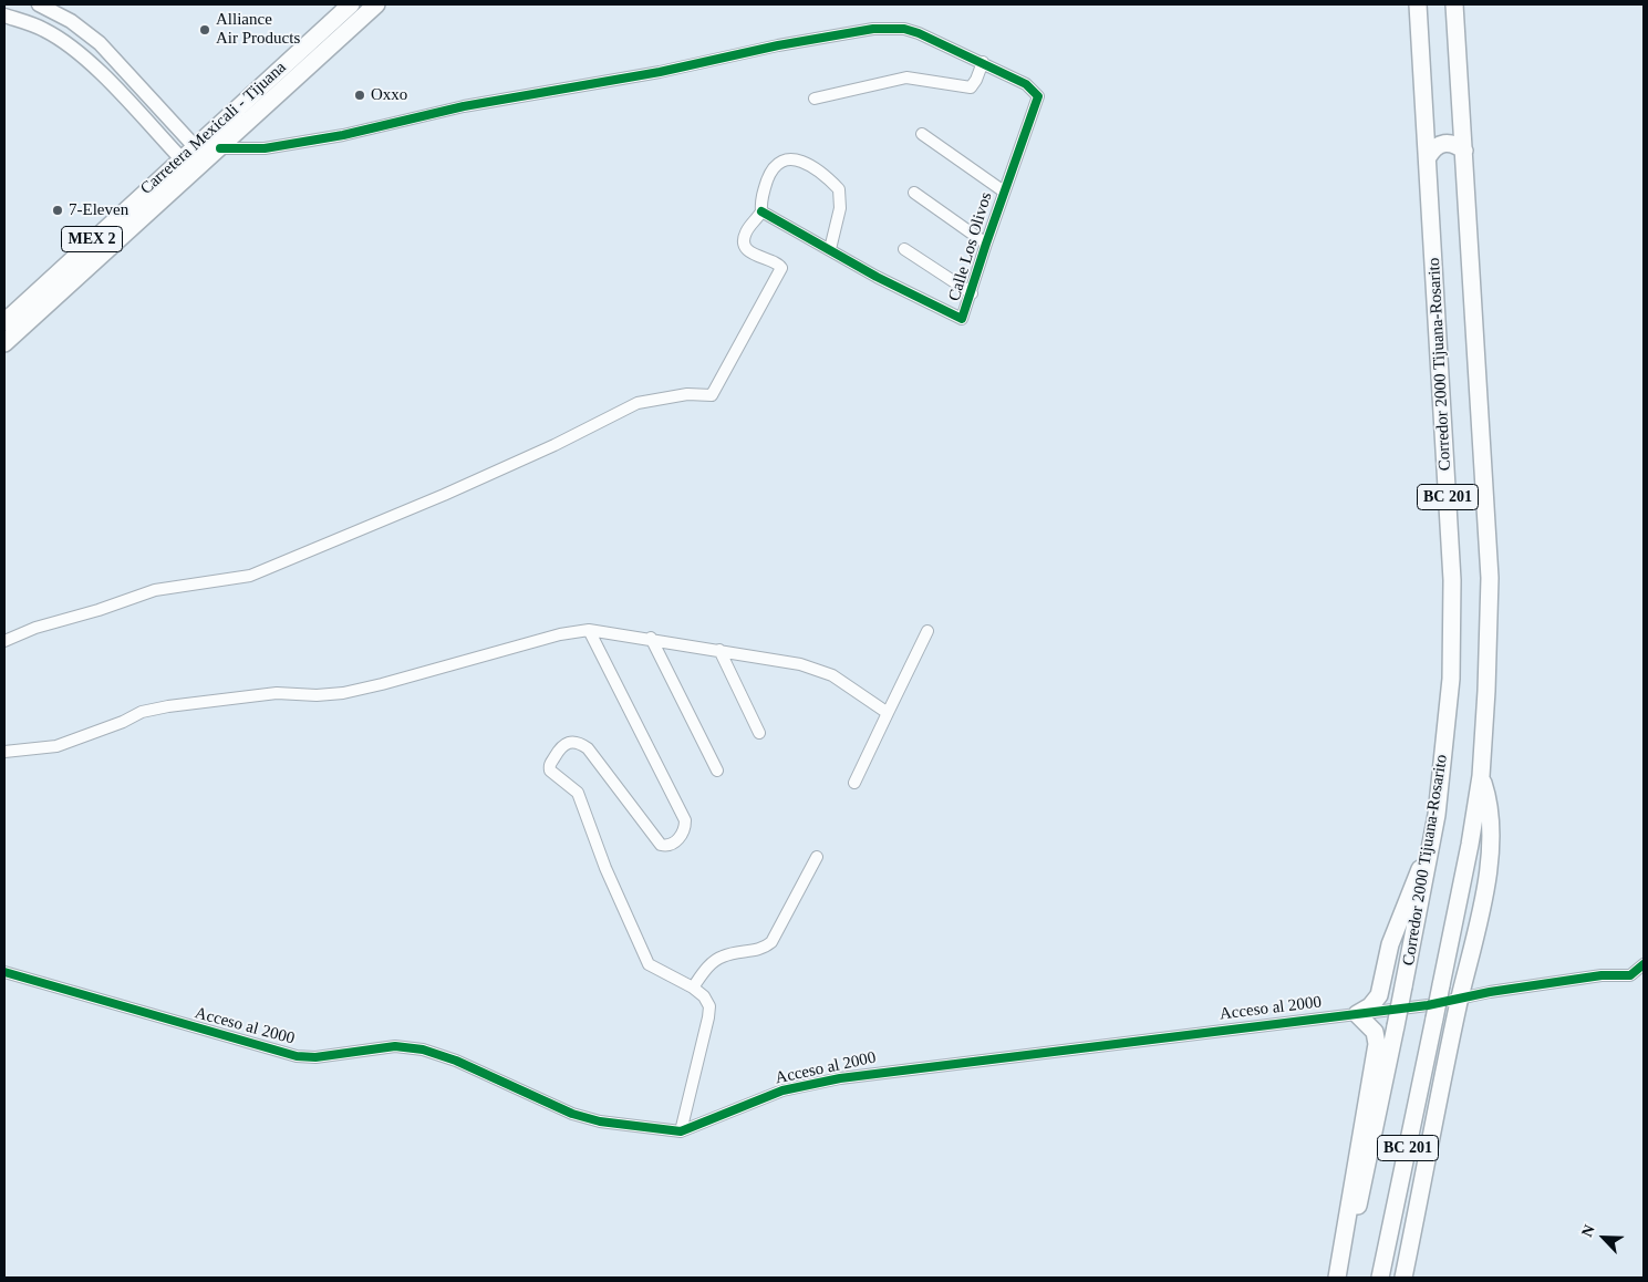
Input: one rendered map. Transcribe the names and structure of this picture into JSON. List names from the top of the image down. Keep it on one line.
{"streets":{"highway":["Carretera Mexicali - Tijuana","MEX 2","Corredor 2000 Tijuana-Rosarito","BC 201"],"street":["Calle Los Olivos","Acceso al 2000"]},"places":["Alliance Air Products","Oxxo","7-Eleven"],"north":"top left"}
